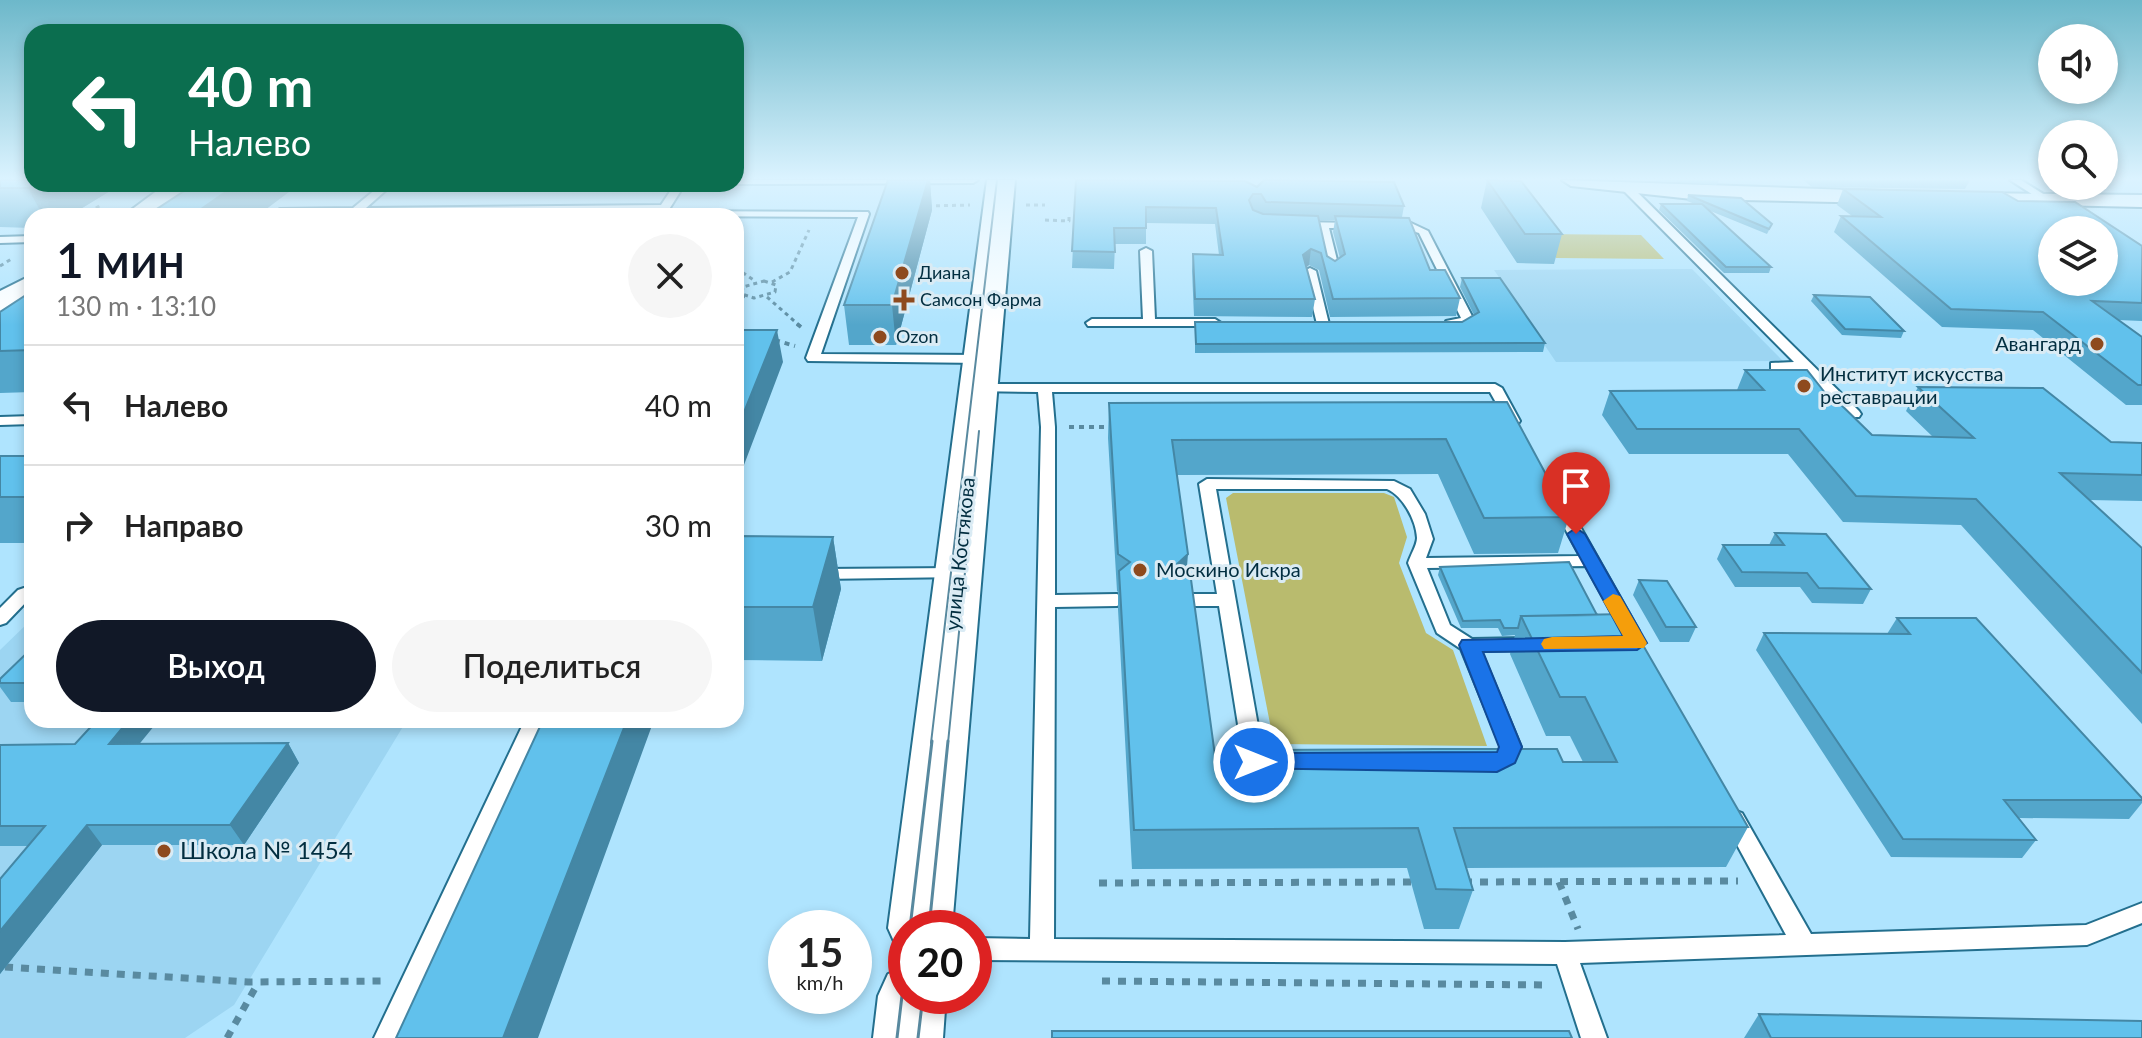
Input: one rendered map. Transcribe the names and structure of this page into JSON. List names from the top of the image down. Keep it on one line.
{"streets":{"street":["улица Костякова"]},"places":{"other":["Диана","Ozon","Авангард","Институт искусства реставрации","Москино Искра","Школа № 1454"],"health":["Самсон Фарма"]},"page":{"turn":["40 m","Налево"],"heading":["1 мин","130 m · 13:10"],"list":[{"name":"Налево","value":"40 m"},{"name":"Направо","value":"30 m"}],"buttons":["Выход","Поделиться"],"speed":"15 km/h","limit":"20"}}
